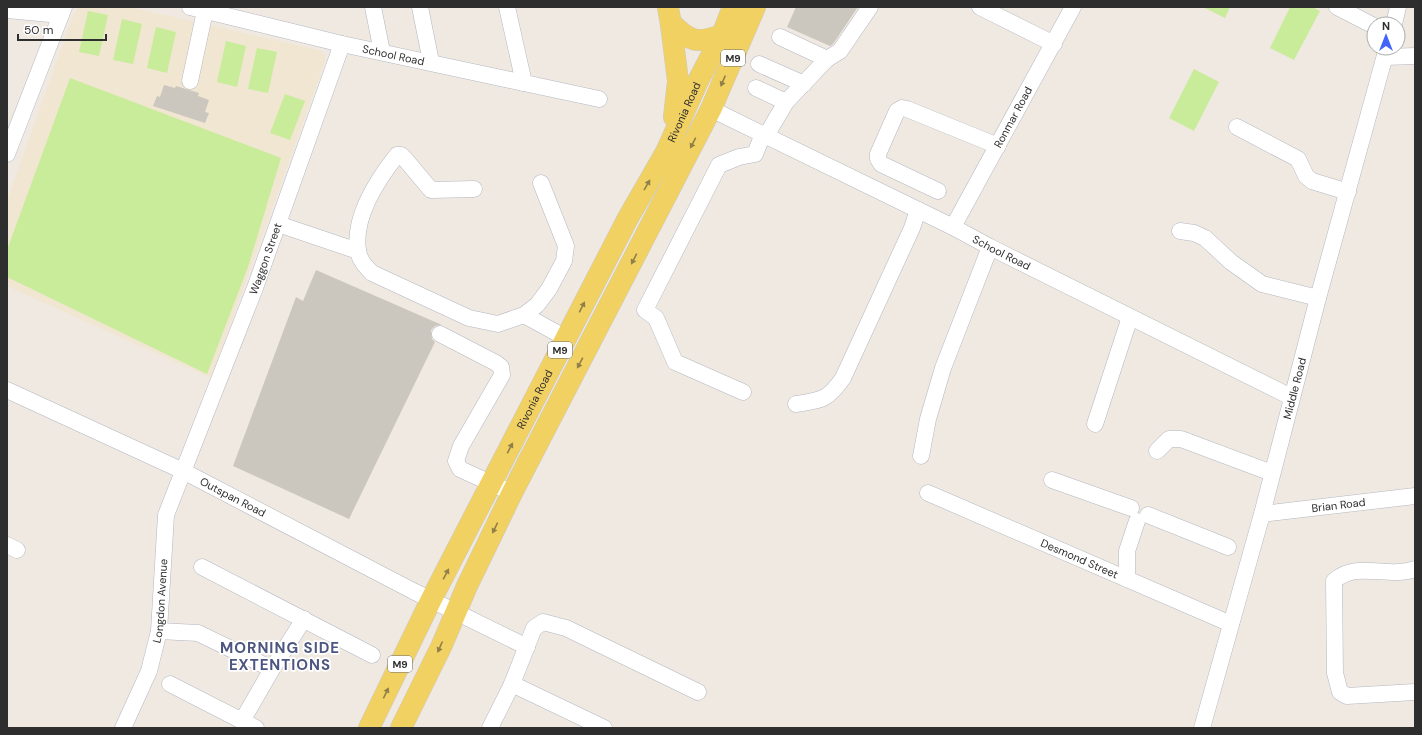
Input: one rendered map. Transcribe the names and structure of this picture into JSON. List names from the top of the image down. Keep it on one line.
{"streets":{"main road":["M9","Rivonia Road"],"street":["School Road","Ronmar Road","Waggon Street","Middle Road","Outspan Road","Brian Road","Desmond Street","Longdon Avenue"]},"crossings":[["School Road","Rivonia Road"],["School Road","Ronmar Road"],["School Road","Waggon Street"],["School Road","Middle Road"],["Rivonia Road","Outspan Road"],["Waggon Street","Outspan Road"],["Waggon Street","Longdon Avenue"],["Middle Road","Brian Road"],["Middle Road","Desmond Street"],["Outspan Road","Longdon Avenue"]],"districts":["MORNING SIDE EXTENTIONS"],"scale_bar":"50 m","north":"top"}
